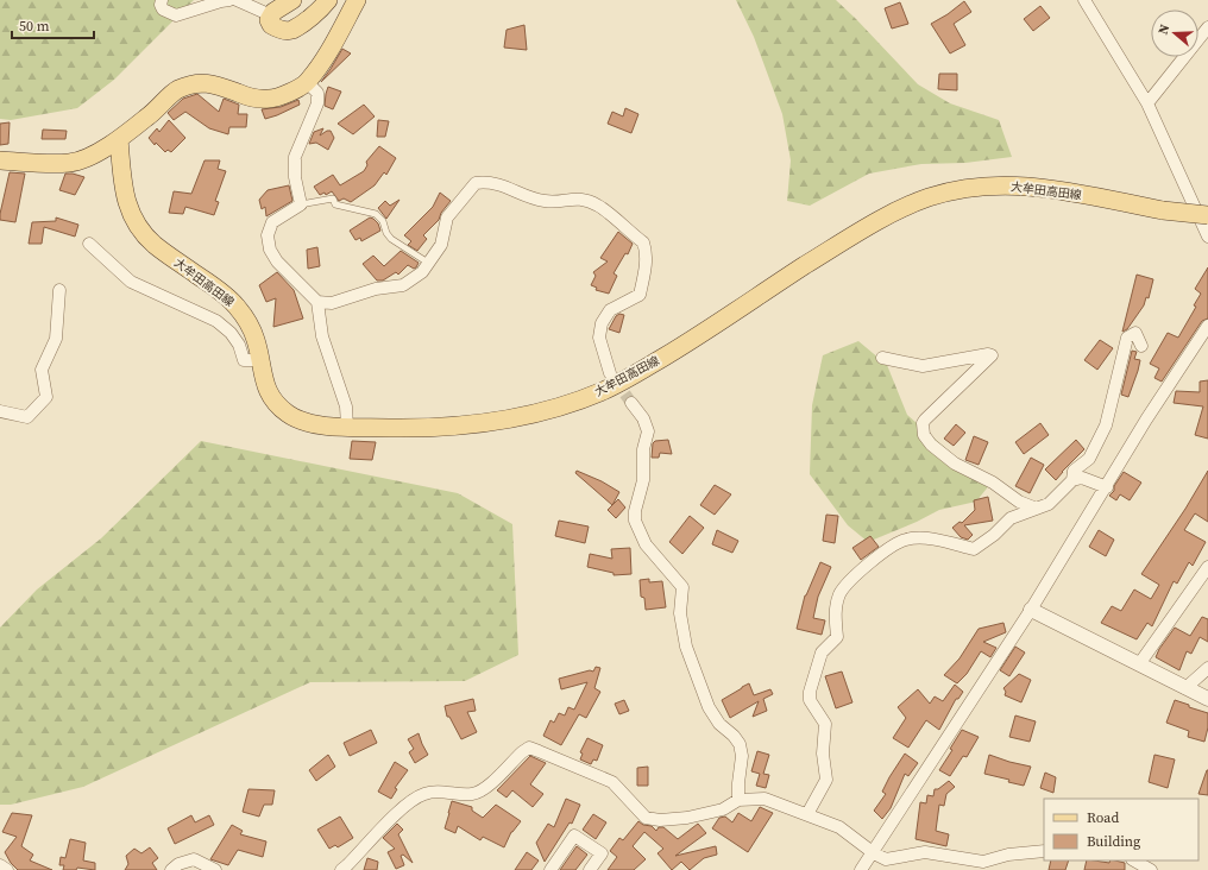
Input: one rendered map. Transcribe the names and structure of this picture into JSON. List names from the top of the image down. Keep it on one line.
{"streets":{"main road":["大牟田高田線"]},"legend":["Road","Building"],"scale_bar":"50 m","north":"left"}
